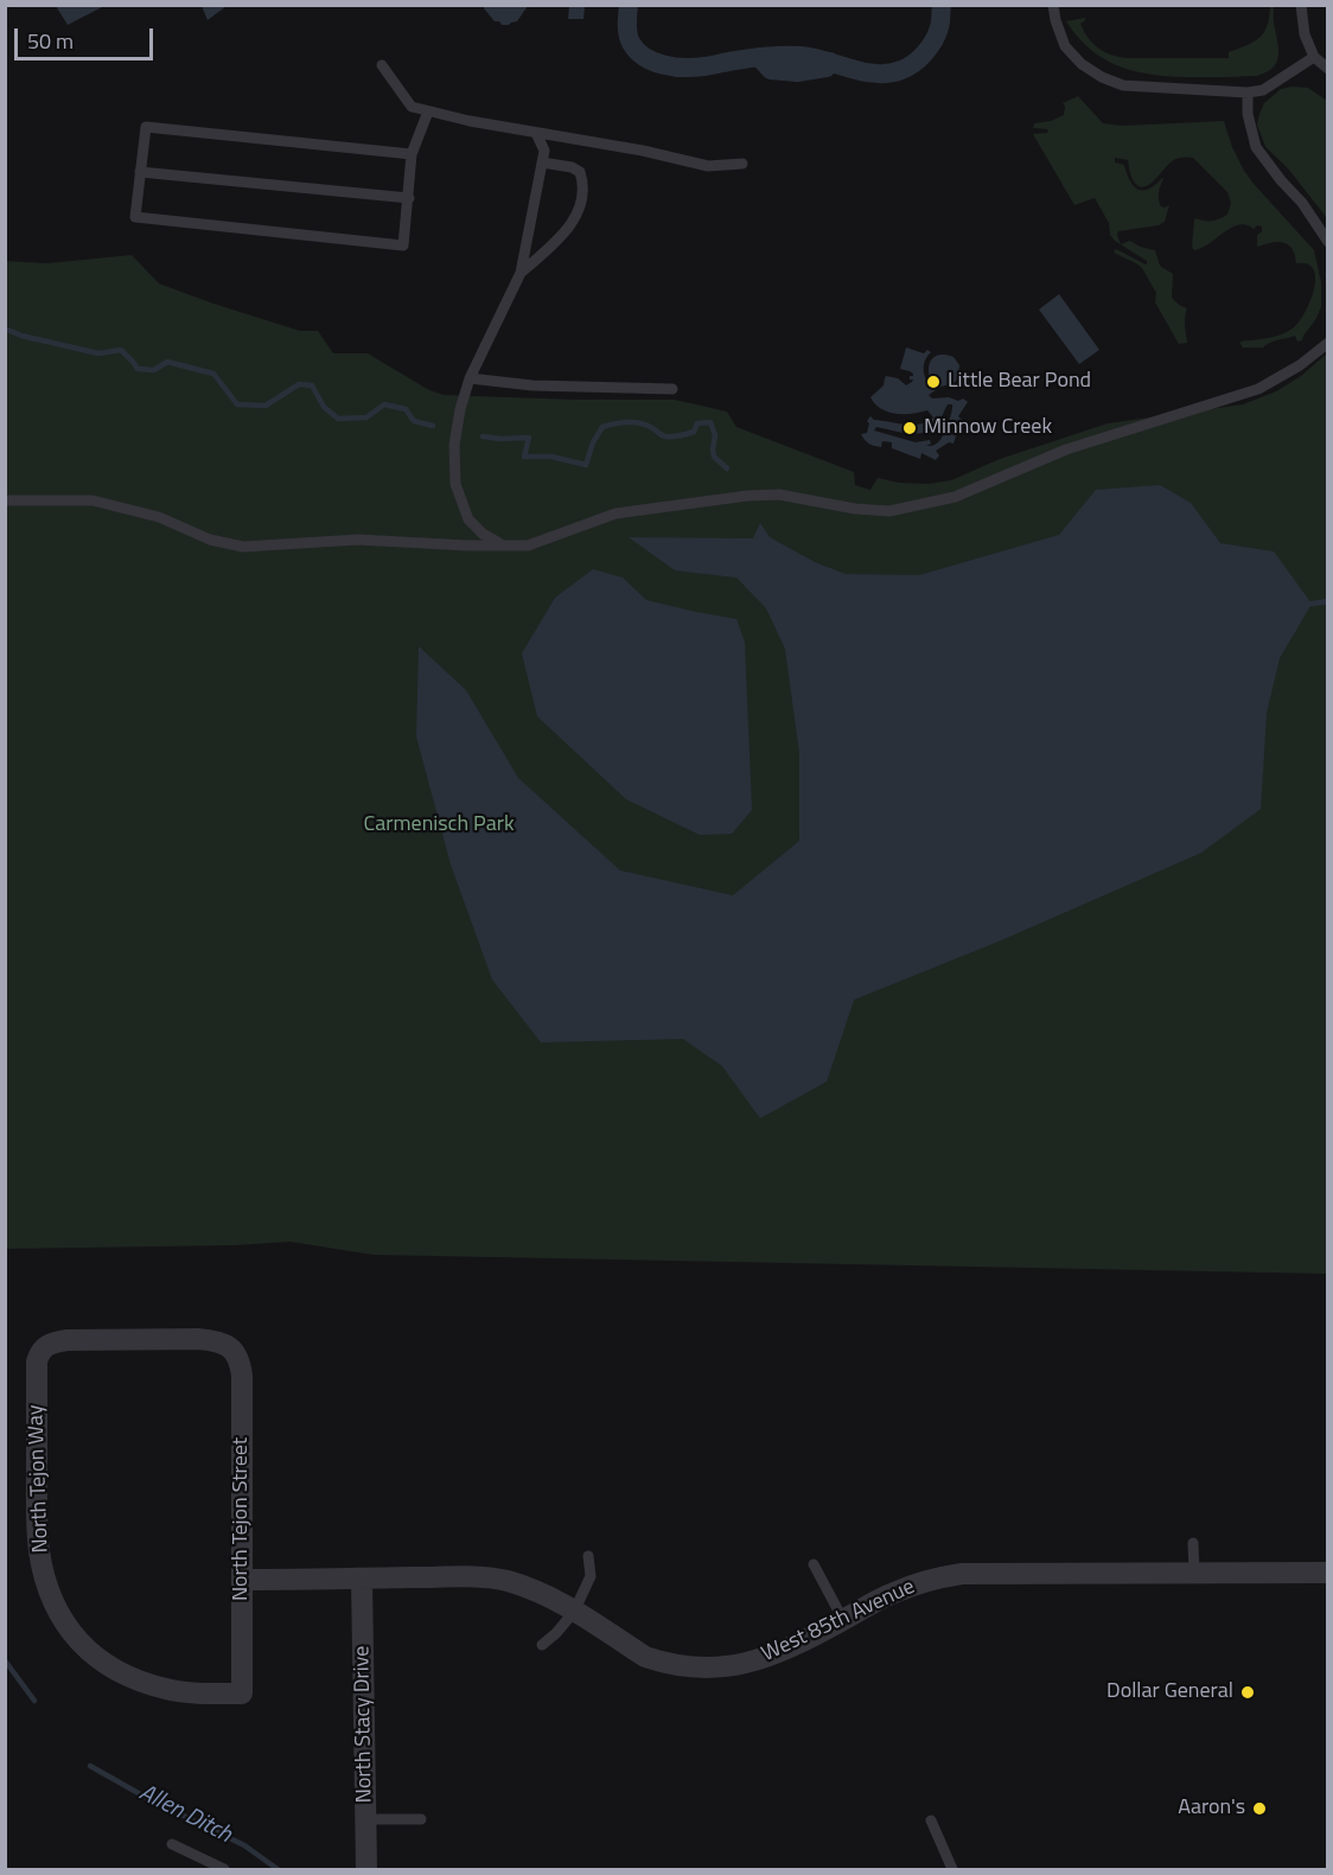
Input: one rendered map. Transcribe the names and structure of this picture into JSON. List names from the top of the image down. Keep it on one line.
{"streets":{"street":["North Tejon Way","North Tejon Street","West 85th Avenue","North Stacy Drive"]},"crossings":[["North Tejon Way","North Tejon Street"],["North Tejon Street","West 85th Avenue"],["West 85th Avenue","North Stacy Drive"]],"water":["Allen Ditch"],"parks":["Carmenisch Park"],"places":["Little Bear Pond","Minnow Creek","Dollar General","Aaron's"],"scale_bar":"50 m"}
